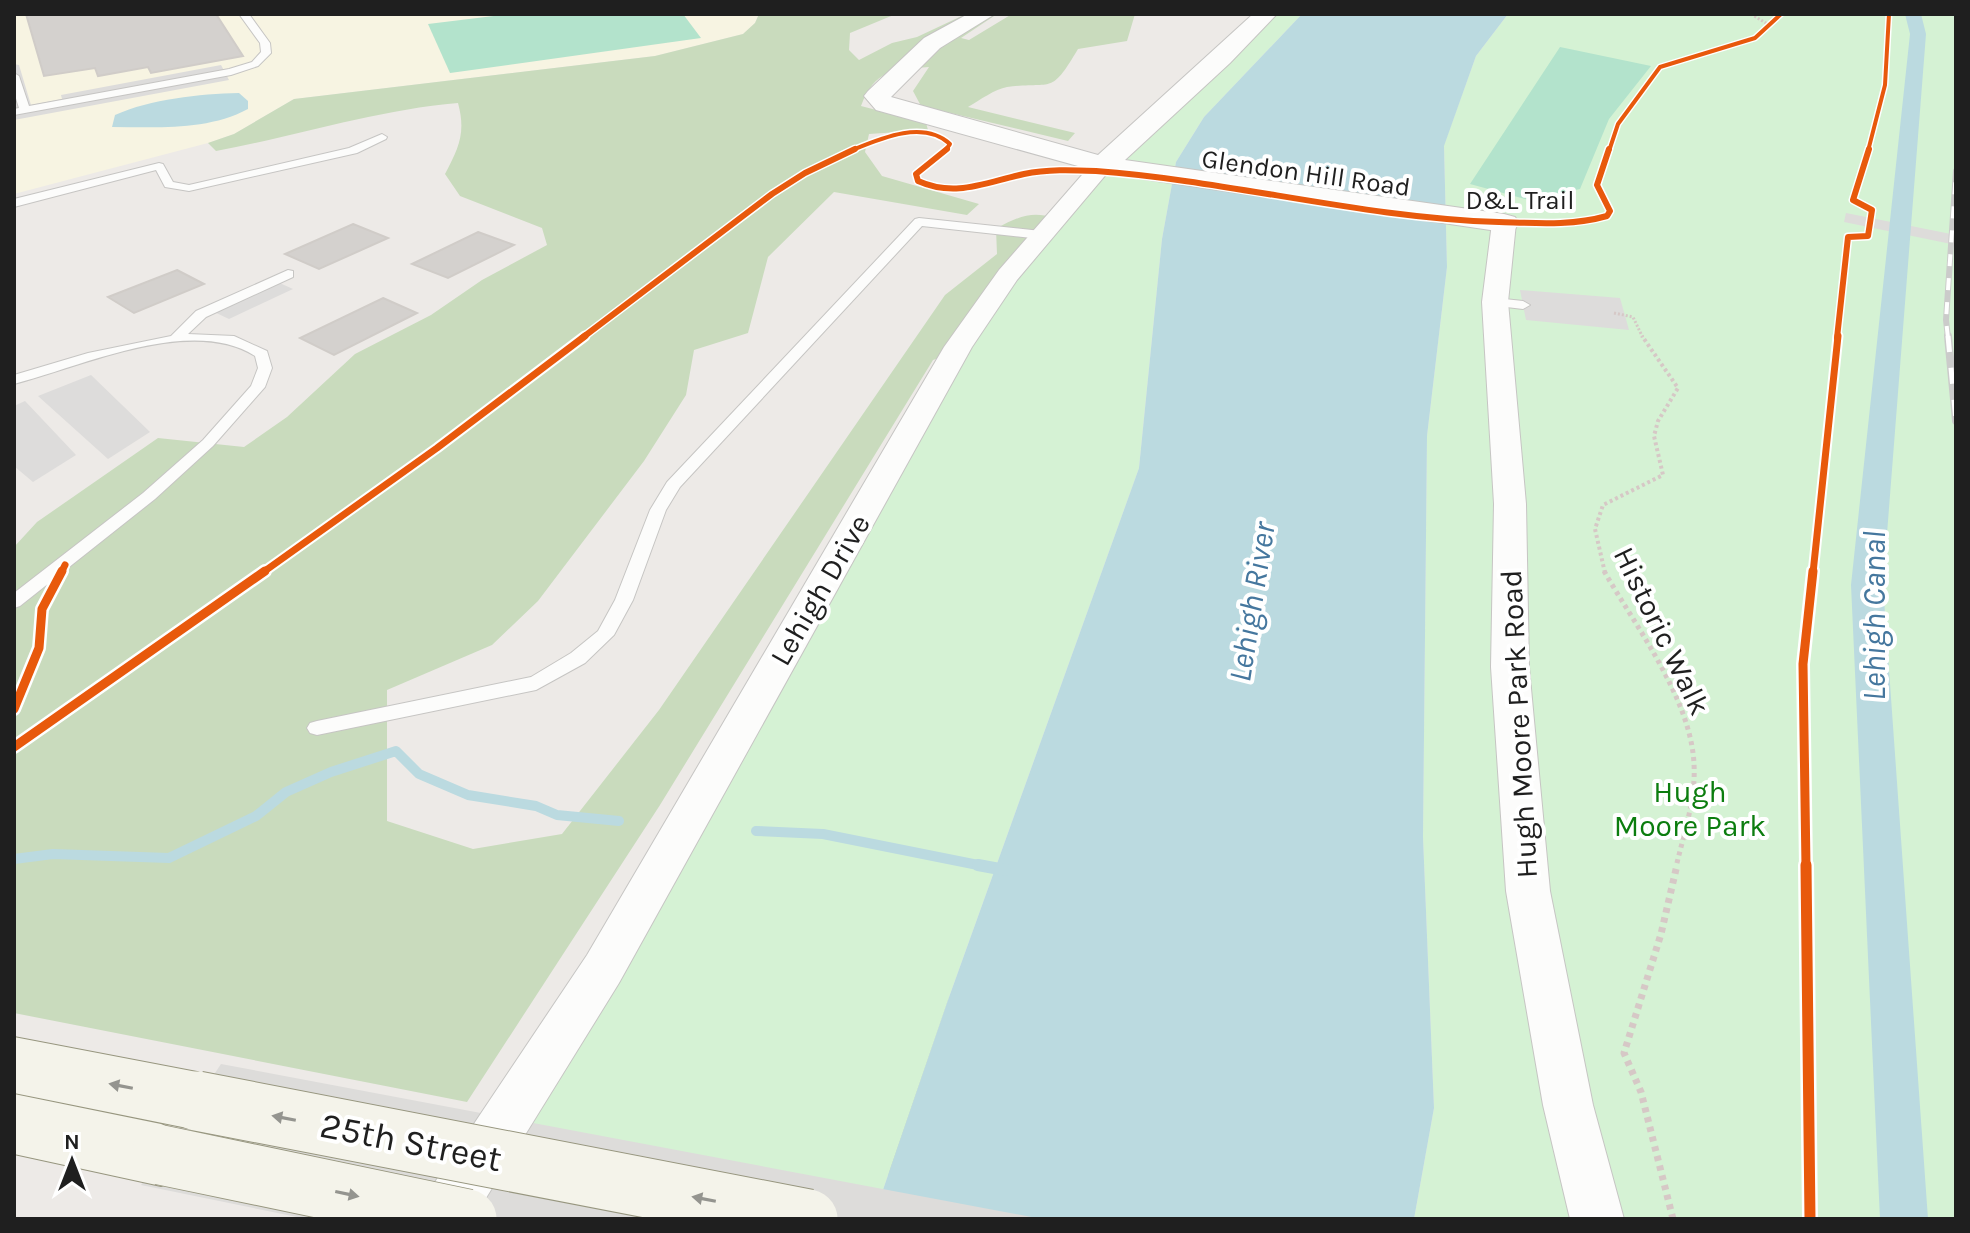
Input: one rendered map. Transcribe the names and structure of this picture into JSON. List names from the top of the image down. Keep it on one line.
{"streets":{"main road":["25th Street"],"street":["Glendon Hill Road","Lehigh Drive","Hugh Moore Park Road"],"path":["Historic Walk"],"cycle path":["D&L Trail"]},"crossings":[["Glendon Hill Road","Lehigh Drive"],["Glendon Hill Road","Hugh Moore Park Road"]],"water":["Lehigh River","Lehigh Canal"],"parks":["Hugh Moore Park"],"north":"top"}
